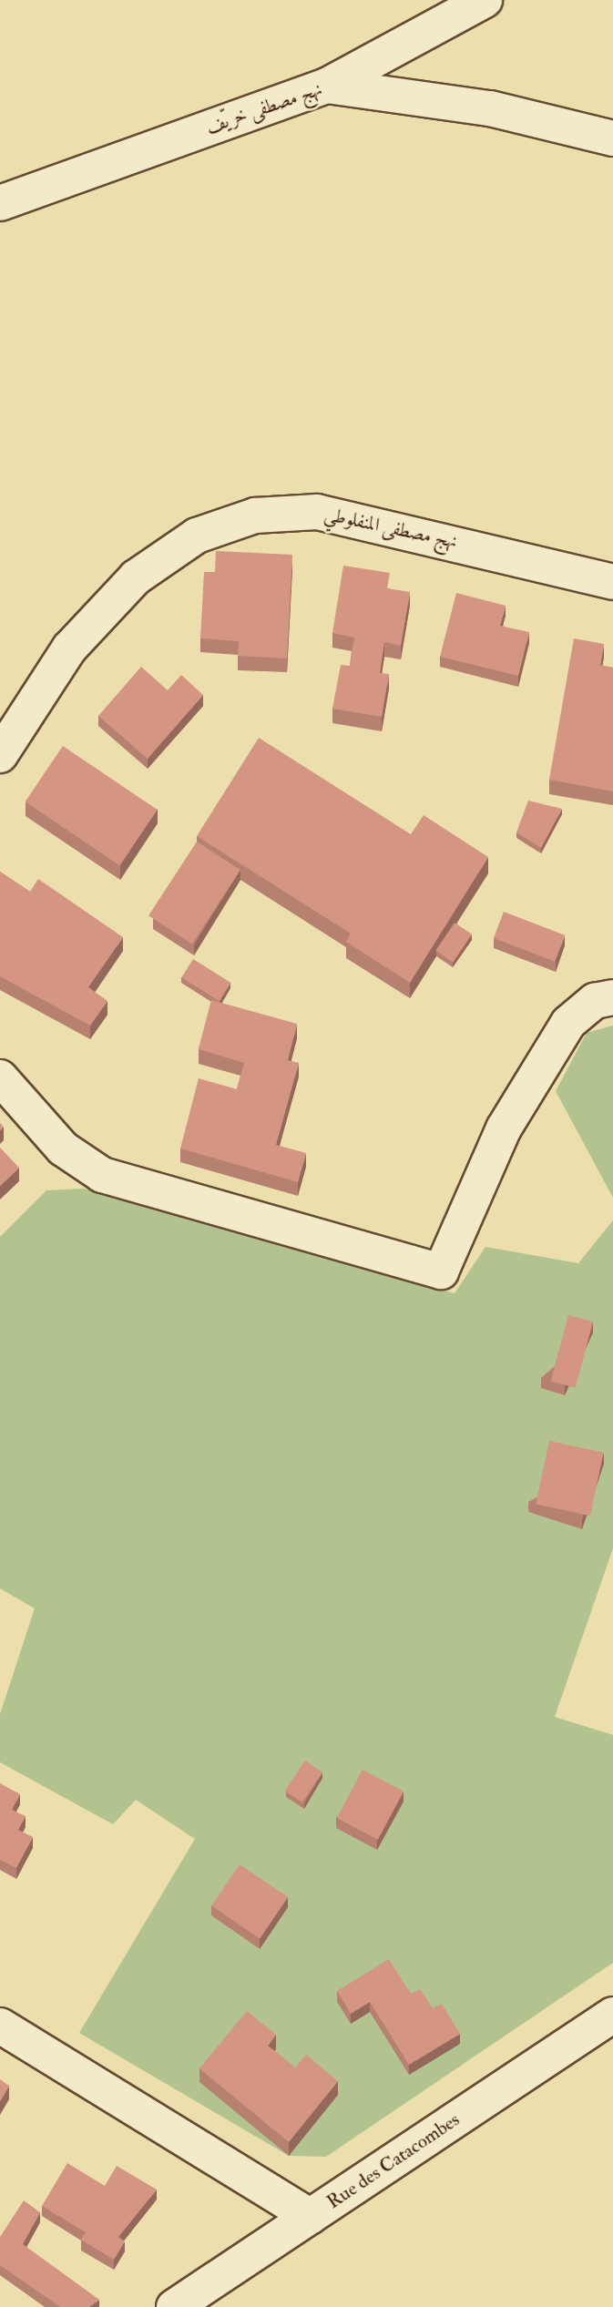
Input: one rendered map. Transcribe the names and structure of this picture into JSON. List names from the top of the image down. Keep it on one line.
{"streets":{"street":["نهج مصطفى خريّف","نهج مصطفى المنفلوطي","Rue des Catacombes"]}}
